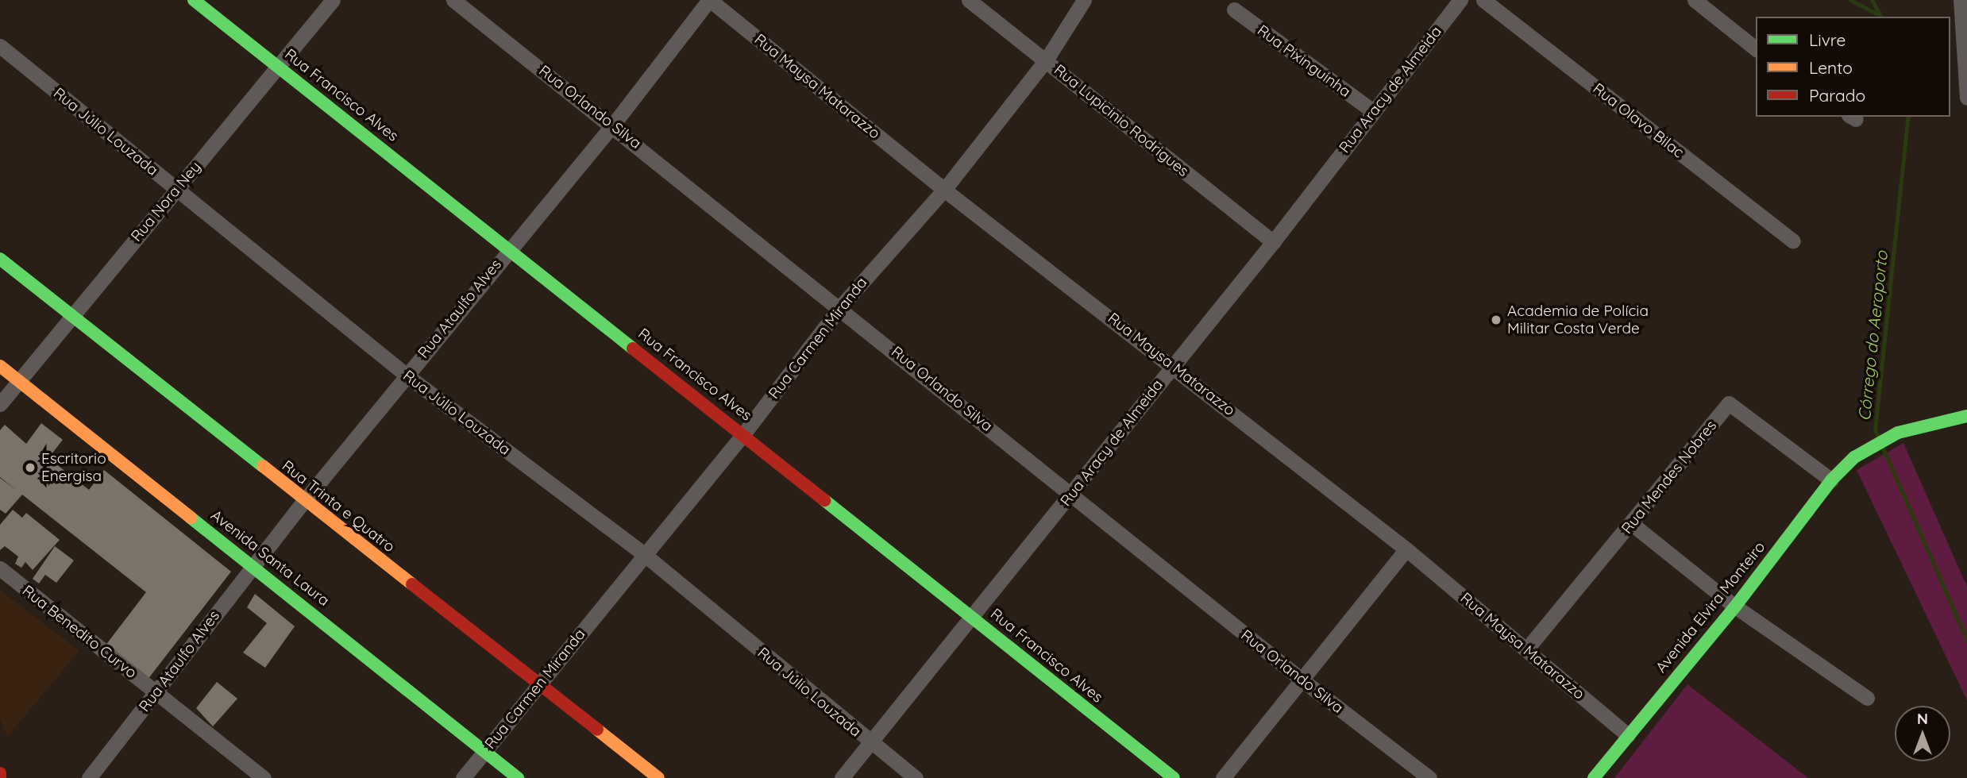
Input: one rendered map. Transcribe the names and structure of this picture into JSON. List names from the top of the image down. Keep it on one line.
{"streets":{"street":["Rua Pixinguinha","Rua Maysa Matarazzo","Rua Aracy de Almeida","Rua Francisco Alves","Rua Orlando Silva","Rua Lupicinio Rodrigues","Rua Olavo Bilac","Rua Júlio Louzada","Rua Nora Ney","Rua Ataulfo Alves","Rua Carmen Miranda","Rua Mendes Nobres","Rua Trinta e Quatro","Avenida Santa Laura","Avenida Elvira Monteiro","Rua Benedito Curvo"]},"crossings":[["Rua Pixinguinha","Rua Aracy de Almeida"],["Rua Maysa Matarazzo","Rua Aracy de Almeida"],["Rua Maysa Matarazzo","Rua Ataulfo Alves"],["Rua Maysa Matarazzo","Rua Carmen Miranda"],["Rua Maysa Matarazzo","Rua Mendes Nobres"],["Rua Maysa Matarazzo","Avenida Elvira Monteiro"],["Rua Aracy de Almeida","Rua Francisco Alves"],["Rua Aracy de Almeida","Rua Orlando Silva"],["Rua Aracy de Almeida","Rua Lupicinio Rodrigues"],["Rua Aracy de Almeida","Rua Júlio Louzada"],["Rua Francisco Alves","Rua Nora Ney"],["Rua Francisco Alves","Rua Ataulfo Alves"],["Rua Francisco Alves","Rua Carmen Miranda"],["Rua Orlando Silva","Rua Ataulfo Alves"],["Rua Orlando Silva","Rua Carmen Miranda"],["Rua Lupicinio Rodrigues","Rua Carmen Miranda"],["Rua Júlio Louzada","Rua Nora Ney"],["Rua Júlio Louzada","Rua Ataulfo Alves"],["Rua Júlio Louzada","Rua Carmen Miranda"],["Rua Nora Ney","Rua Trinta e Quatro"],["Rua Nora Ney","Avenida Santa Laura"],["Rua Ataulfo Alves","Rua Trinta e Quatro"],["Rua Ataulfo Alves","Avenida Santa Laura"],["Rua Ataulfo Alves","Rua Benedito Curvo"],["Rua Carmen Miranda","Rua Trinta e Quatro"],["Rua Carmen Miranda","Avenida Santa Laura"],["Rua Mendes Nobres","Avenida Elvira Monteiro"]],"water":["Córrego do Aeroporto"],"places":["Academia de Polícia Militar Costa Verde","Escritorio Energisa"],"legend":["Livre","Lento","Parado"],"north":"top"}
